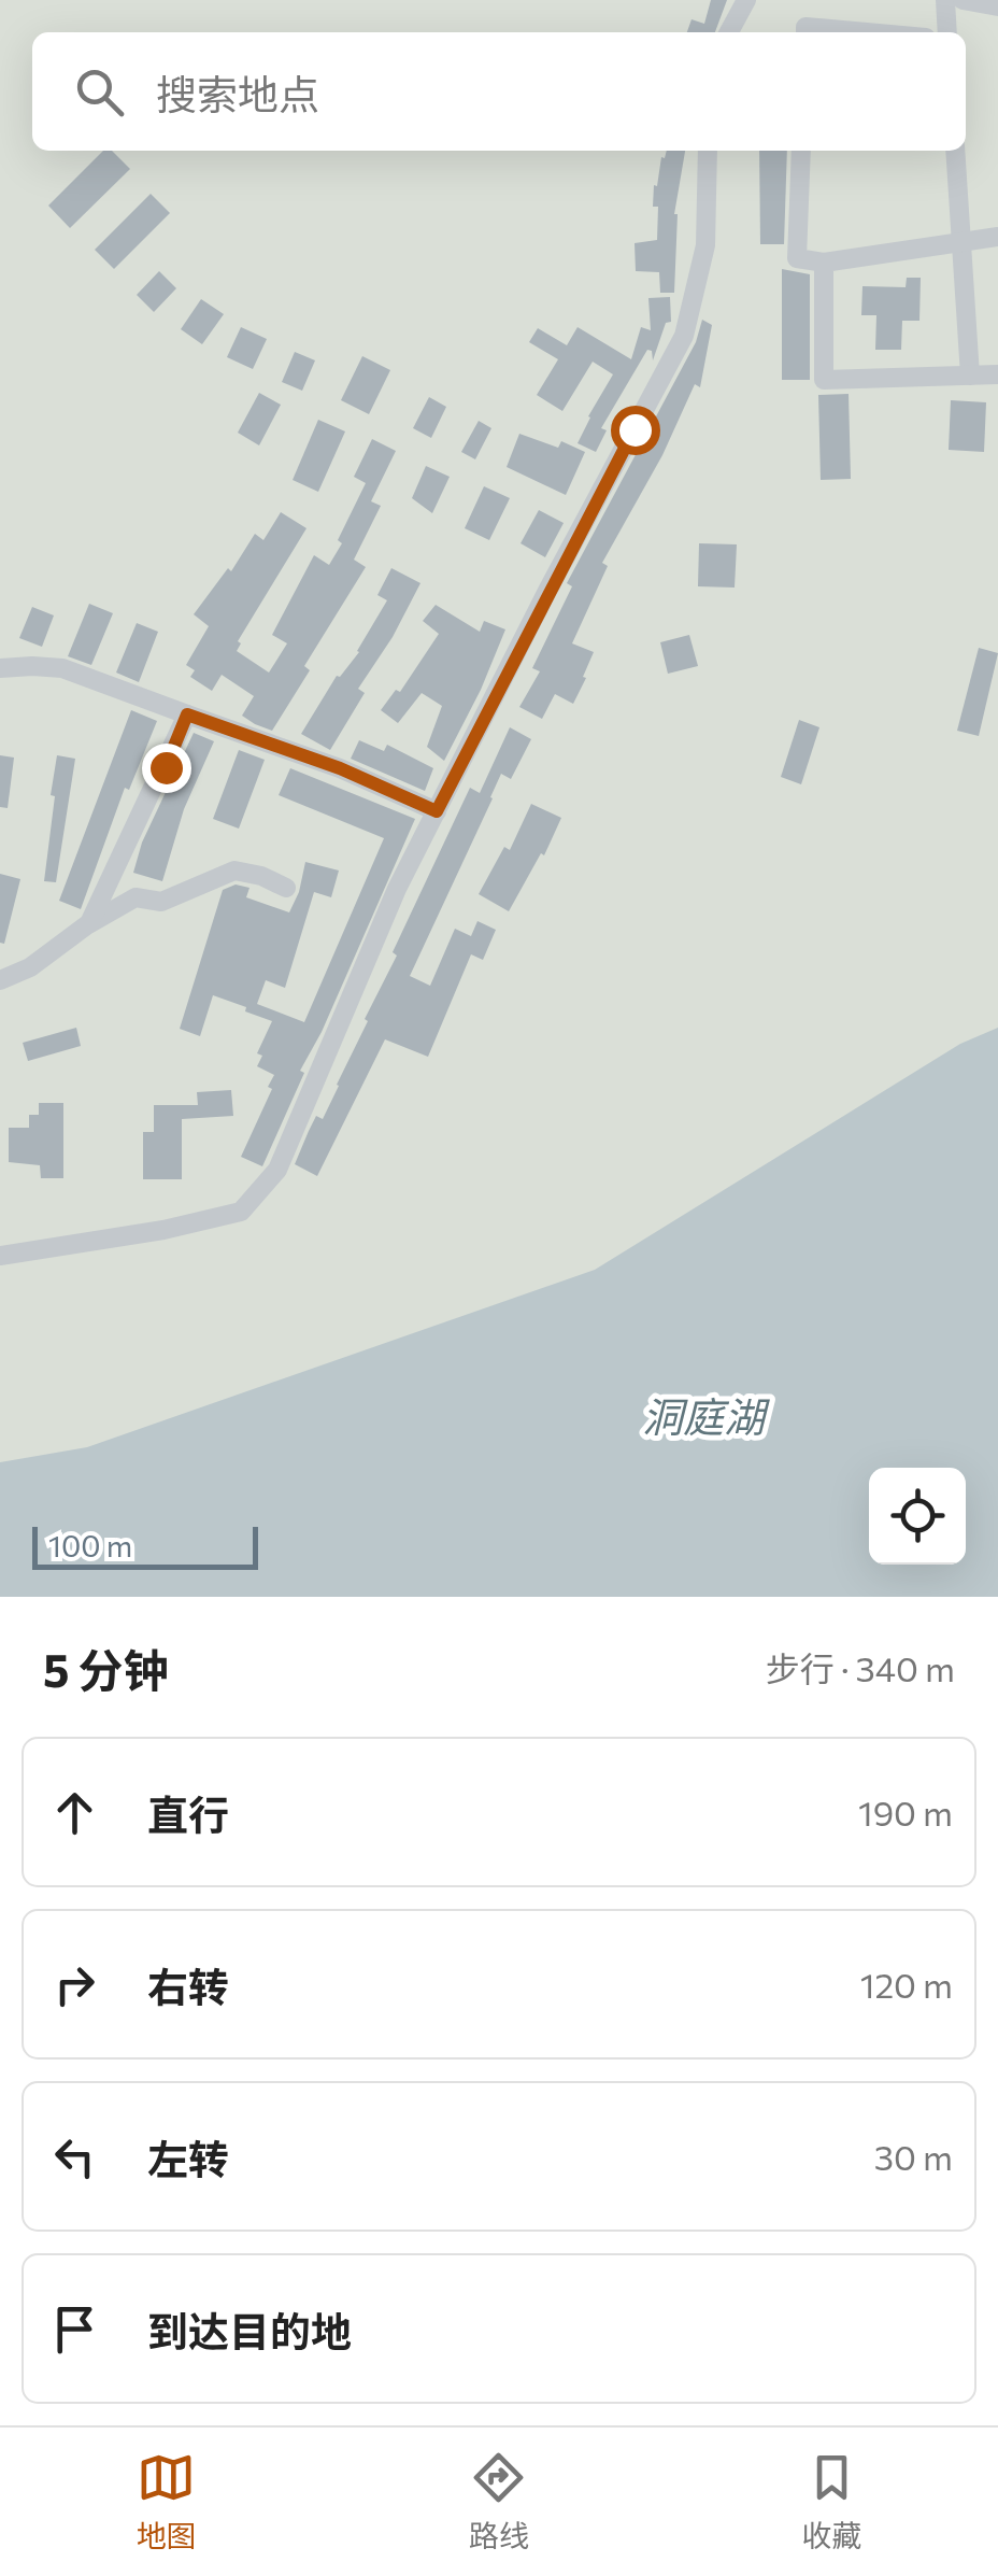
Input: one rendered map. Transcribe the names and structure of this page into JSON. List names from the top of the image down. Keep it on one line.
{"water":["洞庭湖"],"scale_bar":"100 m","page":{"search":"搜索地点","scale":"100 m","heading":["5 分钟","步行 · 340 m"],"list":[["直行","190 m"],["右转","120 m"],["左转","30 m"],"到达目的地"],"nav":["地图","路线","收藏"]}}
